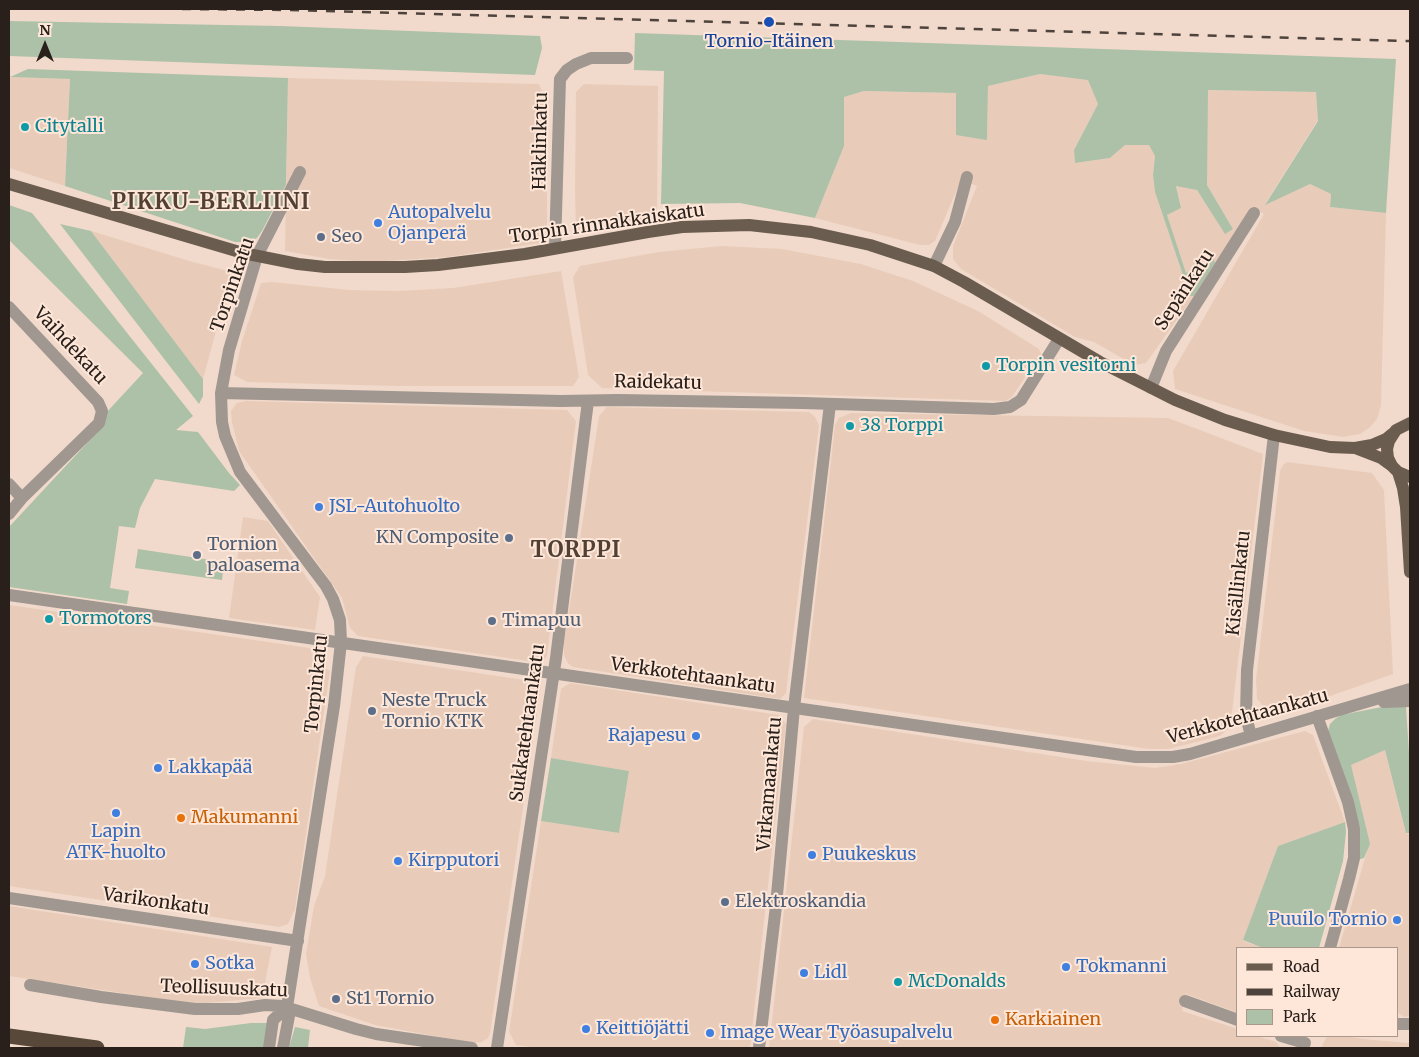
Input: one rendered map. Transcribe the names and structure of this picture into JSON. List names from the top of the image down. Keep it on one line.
{"streets":{"main road":["Torpin rinnakkaiskatu"],"street":["Häklinkatu","Torpinkatu","Sepänkatu","Vaihdekatu","Raidekatu","Kisällinkatu","Verkkotehtaankatu","Sukkatehtaankatu","Virkamaankatu","Varikonkatu","Teollisuuskatu"]},"crossings":[["Häklinkatu","Torpin rinnakkaiskatu"],["Torpin rinnakkaiskatu","Torpinkatu"],["Torpin rinnakkaiskatu","Sepänkatu"],["Torpin rinnakkaiskatu","Raidekatu"],["Torpin rinnakkaiskatu","Kisällinkatu"],["Torpinkatu","Raidekatu"],["Torpinkatu","Verkkotehtaankatu"],["Torpinkatu","Varikonkatu"],["Torpinkatu","Teollisuuskatu"],["Raidekatu","Sukkatehtaankatu"],["Raidekatu","Virkamaankatu"],["Kisällinkatu","Verkkotehtaankatu"],["Verkkotehtaankatu","Sukkatehtaankatu"],["Verkkotehtaankatu","Virkamaankatu"]],"districts":["PIKKU-BERLIINI","TORPPI"],"places":["Tornio-Itäinen","Citytalli","Autopalvelu Ojanperä","Seo","Torpin vesitorni","38 Torppi","JSL-Autohuolto","KN Composite","Tornion paloasema","Tormotors","Timapuu","Neste Truck Tornio KTK","Rajapesu","Lakkapää","Lapin ATK-huolto","Makumanni","Puukeskus","Kirpputori","Elektroskandia","Puuilo Tornio","Sotka","Tokmanni","Lidl","McDonalds","St1 Tornio","Karkiainen","Keittiöjätti","Image Wear Työasupalvelu"],"legend":["Road","Railway","Park"],"north":"top"}
